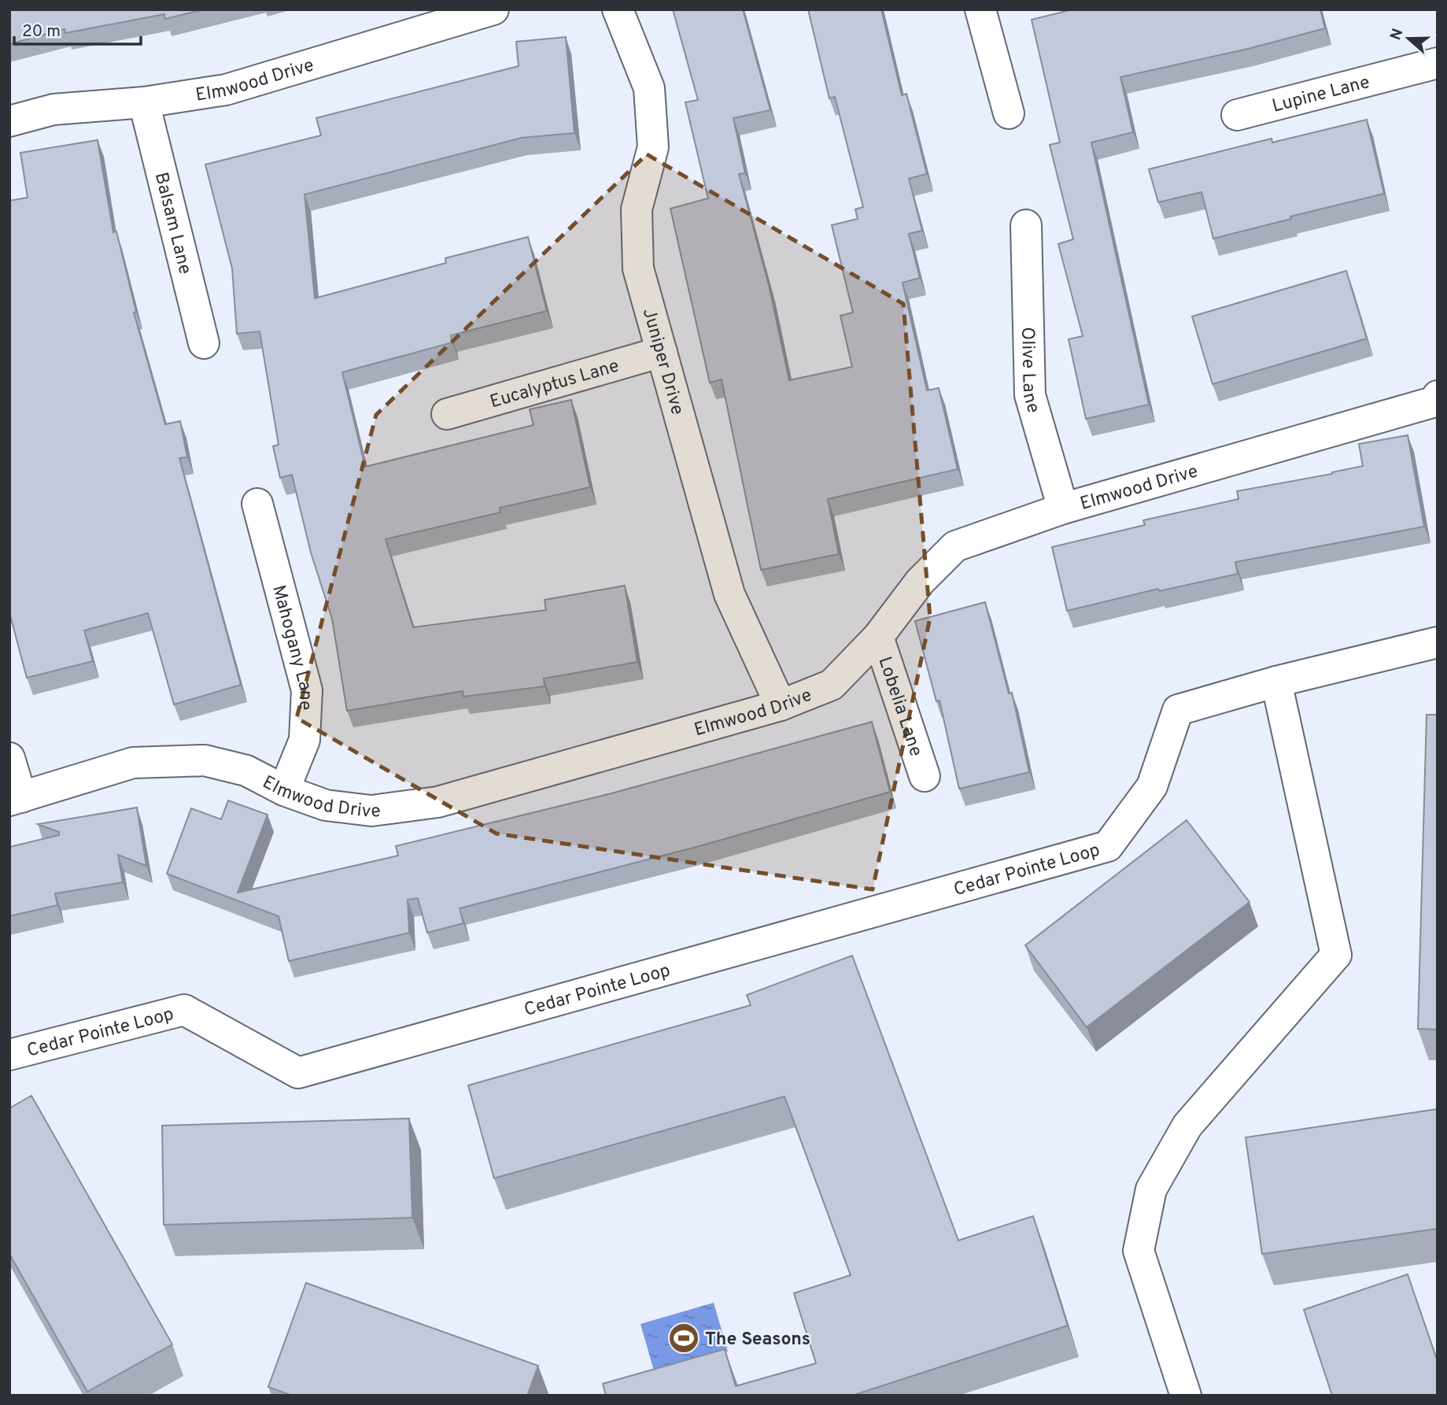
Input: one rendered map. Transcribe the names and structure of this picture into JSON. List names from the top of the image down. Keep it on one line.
{"streets":{"street":["Elmwood Drive","Lupine Lane","Balsam Lane","Juniper Drive","Olive Lane","Eucalyptus Lane","Mahogany Lane","Lobelia Lane","Cedar Pointe Loop"]},"crossings":[["Elmwood Drive","Balsam Lane"],["Elmwood Drive","Juniper Drive"],["Elmwood Drive","Olive Lane"],["Elmwood Drive","Mahogany Lane"],["Elmwood Drive","Lobelia Lane"],["Juniper Drive","Eucalyptus Lane"]],"places":{"sports":["The Seasons"]},"scale_bar":"20 m","north":"left"}
